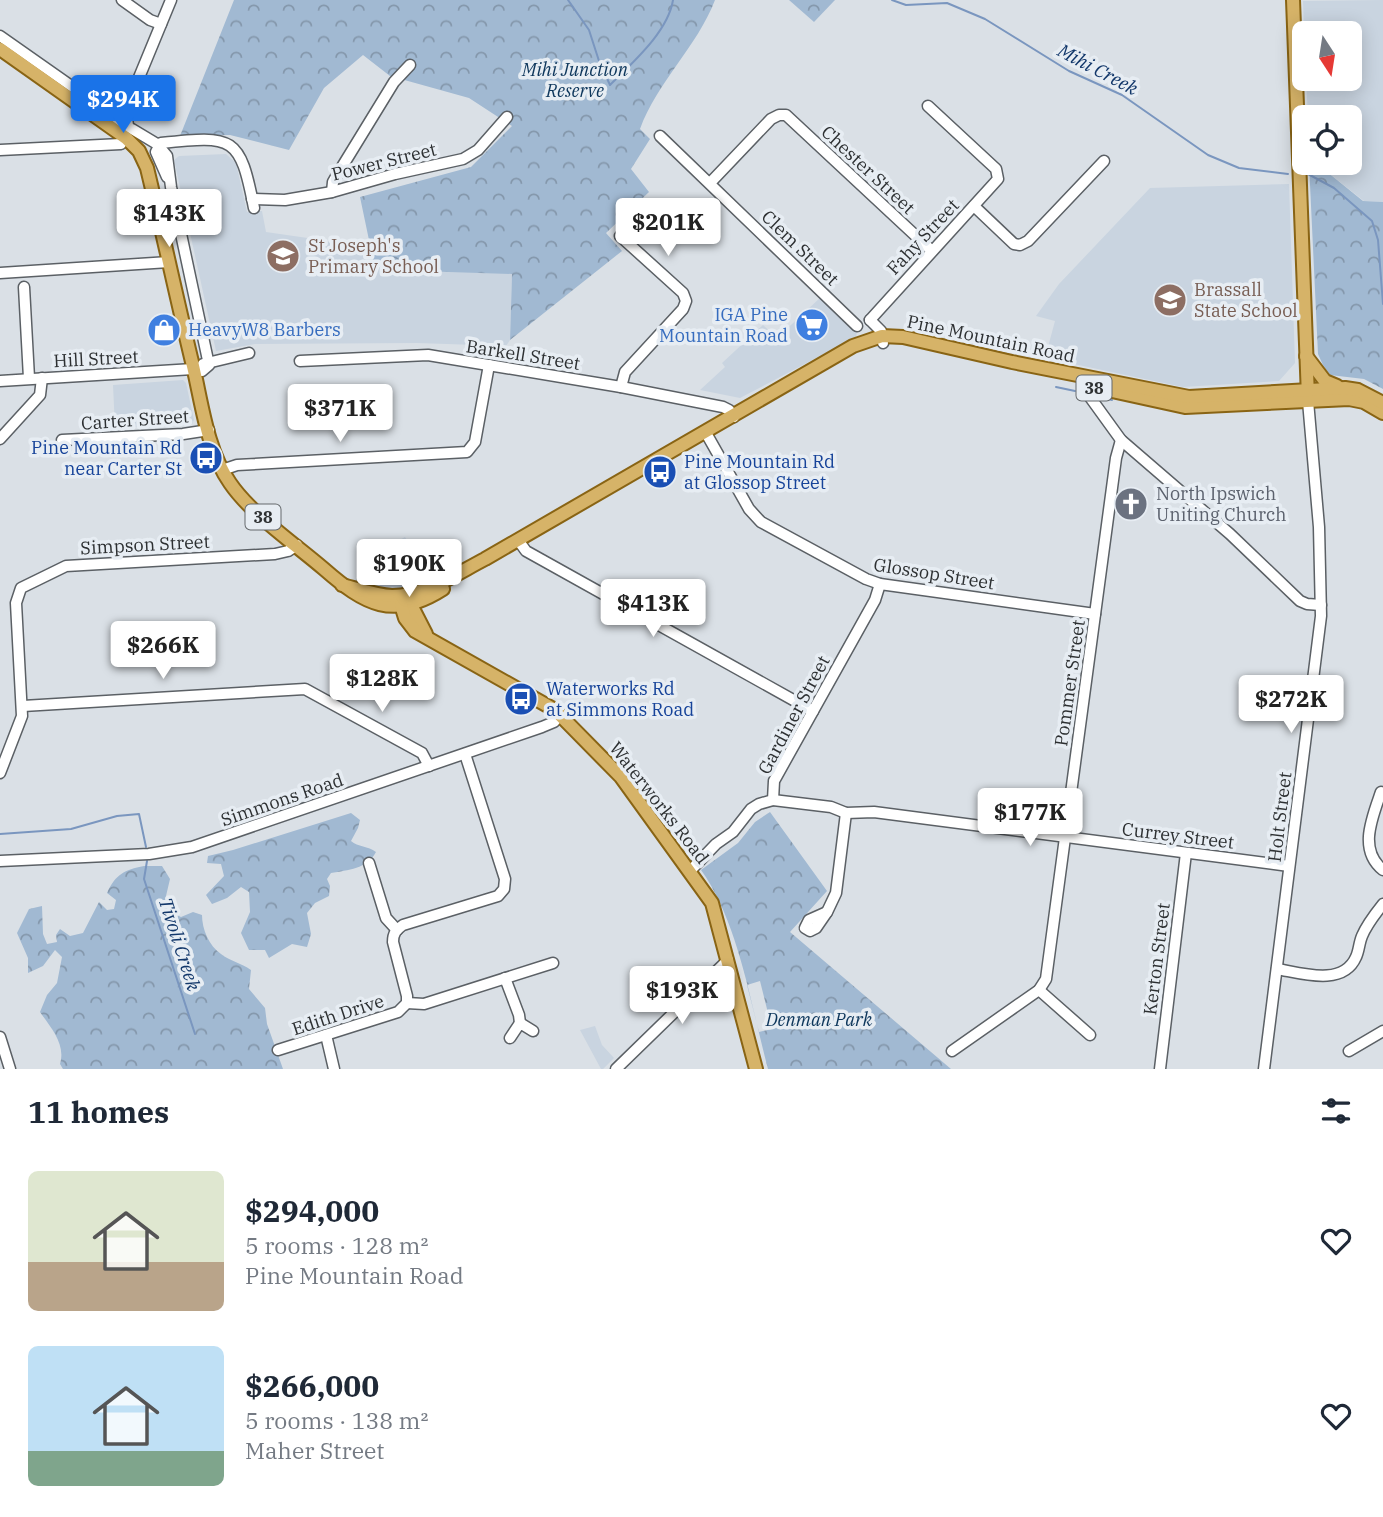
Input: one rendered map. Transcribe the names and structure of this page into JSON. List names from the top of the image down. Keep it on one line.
{"streets":{"main road":["Pine Mountain Road","38","Waterworks Road"],"street":["Power Street","Chester Street","Fahy Street","Clem Street","Barkell Street","Hill Street","Carter Street","Simpson Street","Glossop Street","Pommer Street","Gardiner Street","Simmons Road","Holt Street","Currey Street","Kerton Street","Edith Drive"]},"crossings":[["Chester Street","Fahy Street"],["Chester Street","Clem Street"],["Clem Street","Pine Mountain Road"],["Pine Mountain Road","Barkell Street"],["Pine Mountain Road","Hill Street"],["Pine Mountain Road","Carter Street"],["Pine Mountain Road","Simpson Street"],["Pine Mountain Road","Glossop Street"],["Pine Mountain Road","Waterworks Road"],["Pine Mountain Road","Holt Street"],["Glossop Street","Pommer Street"],["Glossop Street","Gardiner Street"],["Pommer Street","Currey Street"],["Gardiner Street","Waterworks Road"],["Gardiner Street","Currey Street"],["Simmons Road","Waterworks Road"],["Holt Street","Currey Street"],["Currey Street","Kerton Street"]],"water":["Mihi Creek","Tivoli Creek"],"parks":["Mihi Junction Reserve","Denman Park"],"places":{"school or university":["St Joseph's Primary School","Brassall State School"],"supermarket":["IGA Pine Mountain Road"],"shop":["HeavyW8 Barbers"],"bus stop":["Pine Mountain Rd near Carter St","Pine Mountain Rd at Glossop Street","Waterworks Rd at Simmons Road"],"church":["North Ipswich Uniting Church"]},"north":"bottom","page":{"price":["$294K","$143K","$201K","$371K","$190K","$413K","$266K","$128K","$272K","$177K","$193K"],"heading":"11 homes","list":[{"name":"$294,000","note":"5 rooms · 128 m² · Pine Mountain Road"},{"name":"$266,000","note":"5 rooms · 138 m² · Maher Street"}]}}
